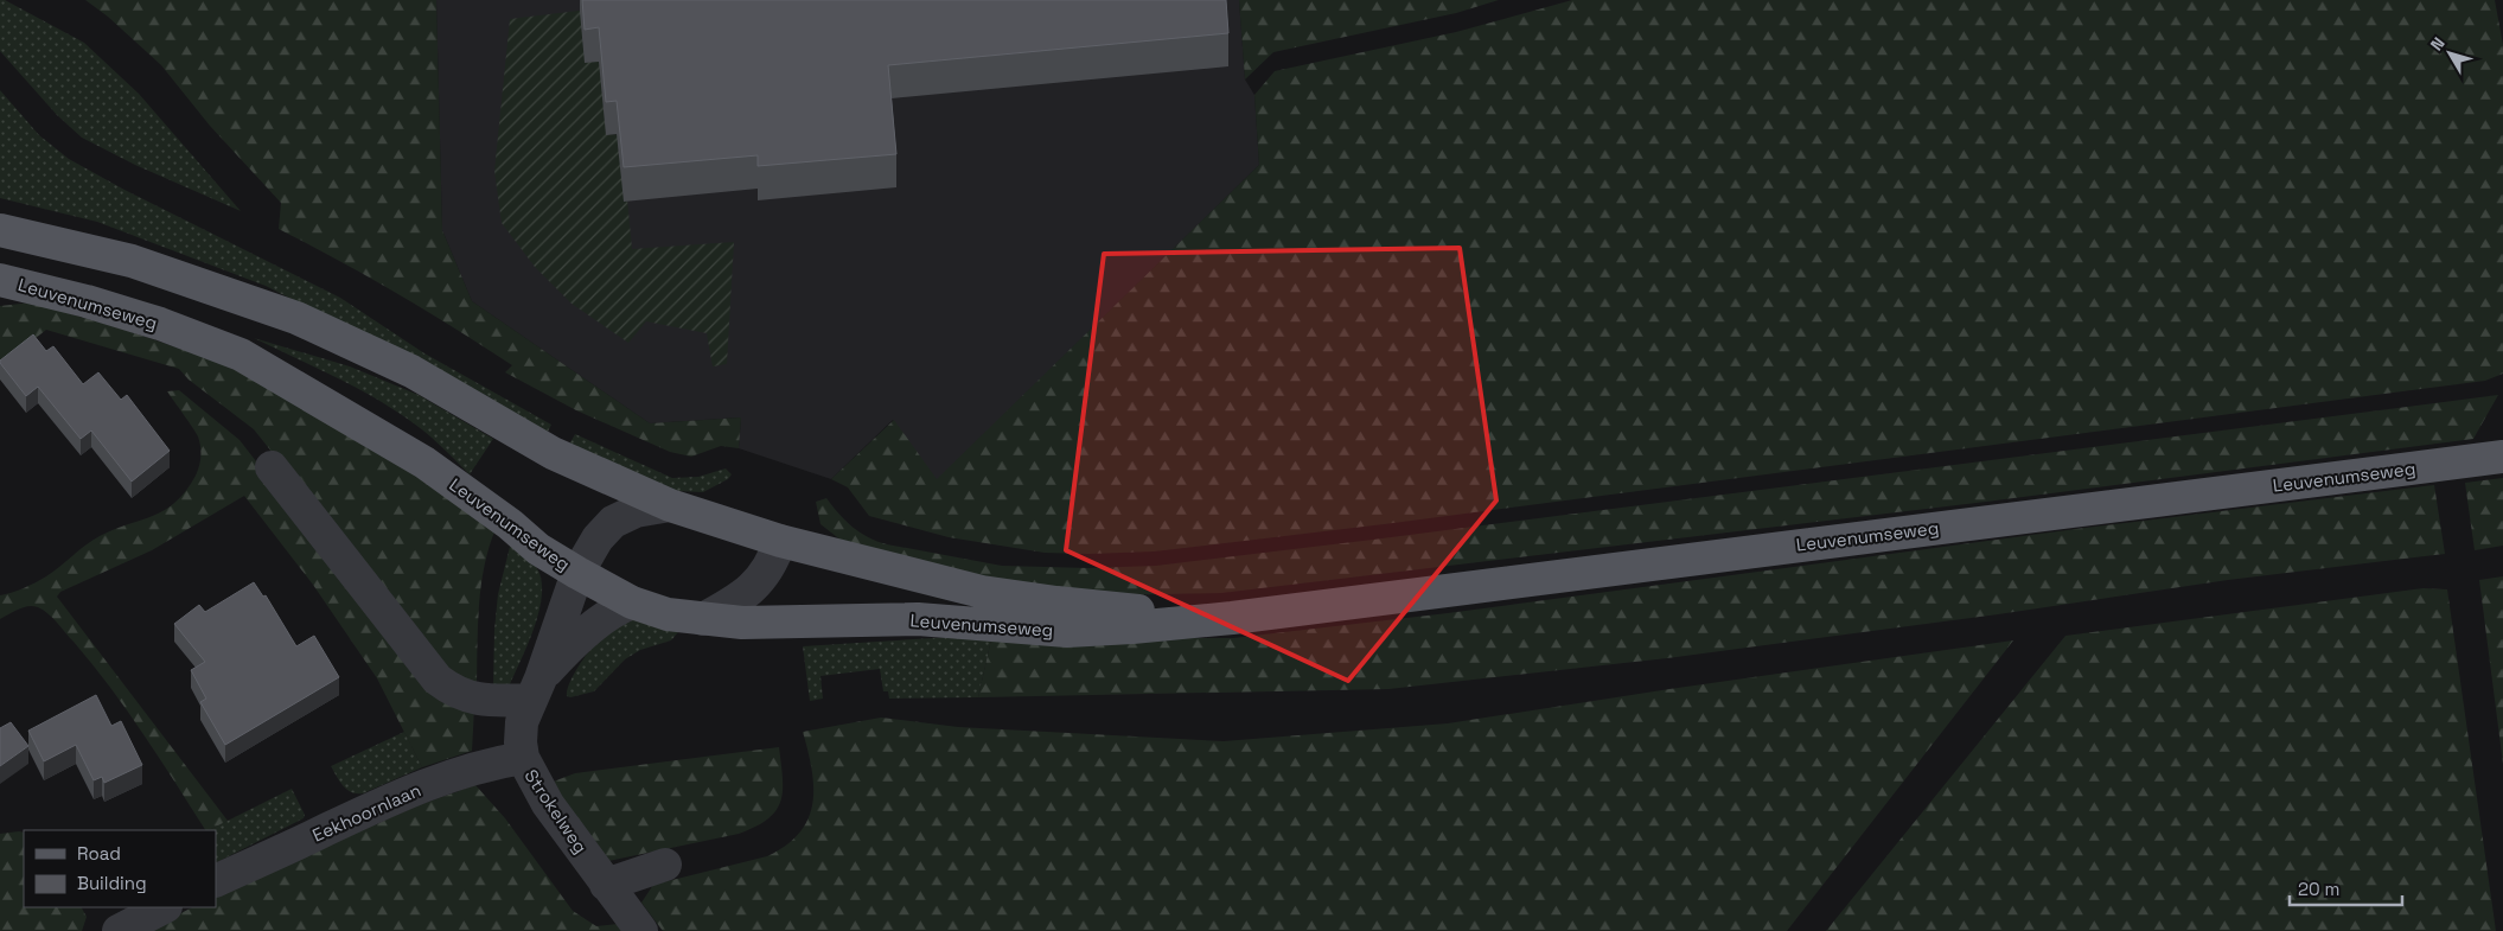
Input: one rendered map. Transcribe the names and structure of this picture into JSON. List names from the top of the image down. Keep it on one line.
{"streets":{"main road":["Leuvenumseweg"],"street":["Strokelweg","Eekhoornlaan"]},"crossings":[["Leuvenumseweg","Strokelweg"],["Strokelweg","Eekhoornlaan"]],"legend":["Road","Building"],"scale_bar":"20 m","north":"top left"}
